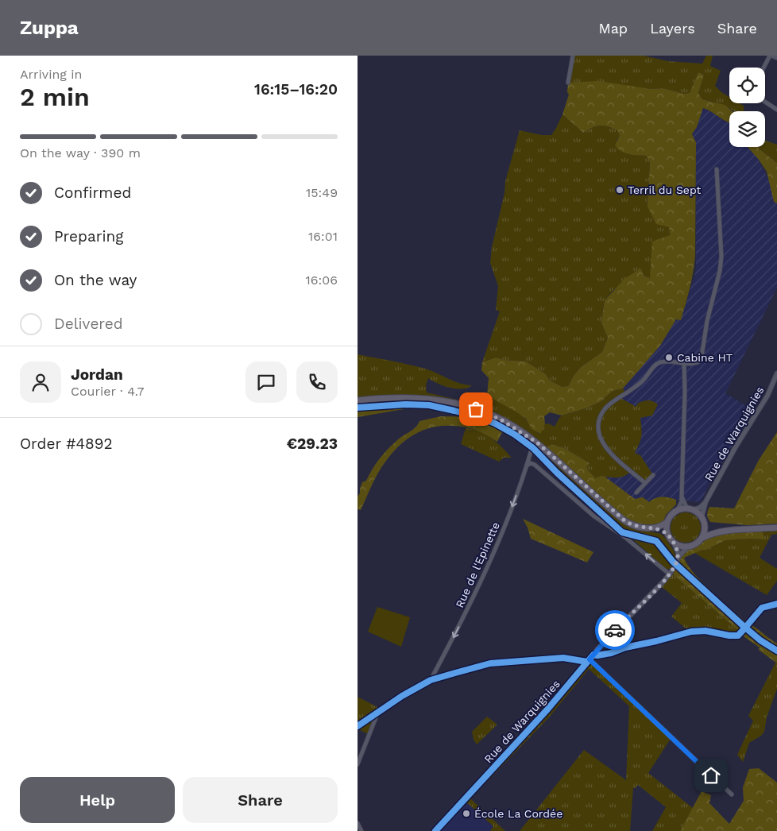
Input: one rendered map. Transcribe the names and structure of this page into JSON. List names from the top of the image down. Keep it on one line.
{"streets":{"street":["Rue de Warquignies","Rue de l'Epinette"]},"one_way":["Rue de l'Epinette"],"places":["Terril du Sept","Cabine HT","École La Cordée"],"page":{"header":"Zuppa","nav":["Map","Layers","Share"],"heading":["2 min","Arriving in","16:15–16:20"],"panel":["Jordan","Courier · 4.7","Order #4892","€29.23"],"bar":"On the way · 390 m","list":[["Confirmed","15:49"],["Preparing","16:01"],["On the way","16:06"],"Delivered"],"buttons":["Help","Share"]}}
